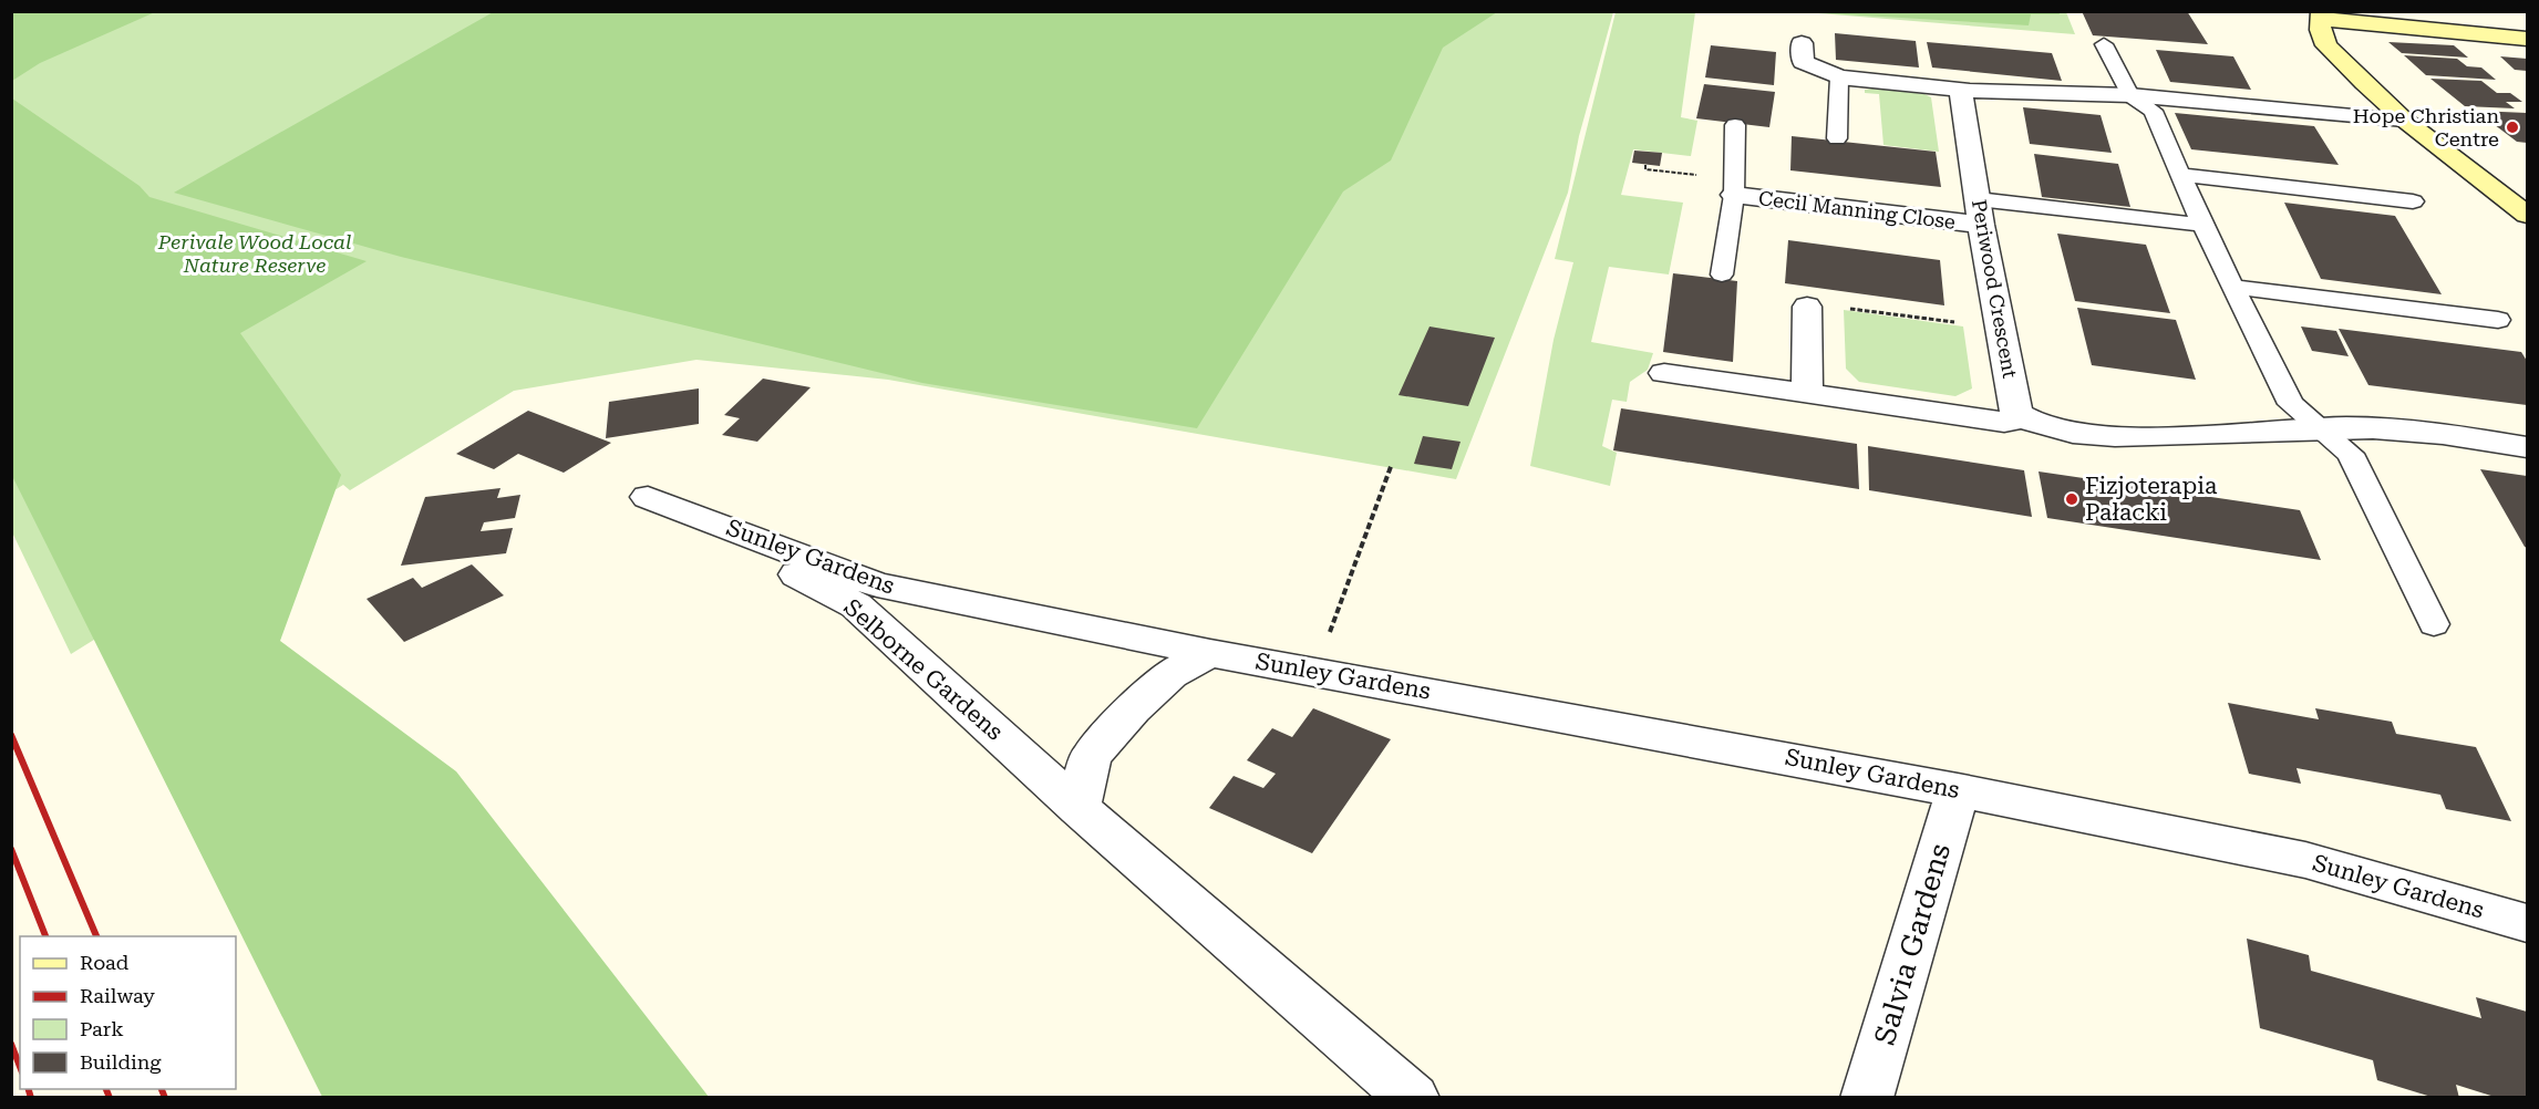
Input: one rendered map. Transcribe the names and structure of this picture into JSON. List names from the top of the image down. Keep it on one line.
{"streets":{"street":["Cecil Manning Close","Periwood Crescent","Sunley Gardens","Selborne Gardens","Salvia Gardens"]},"crossings":[["Cecil Manning Close","Periwood Crescent"],["Sunley Gardens","Selborne Gardens"],["Sunley Gardens","Salvia Gardens"]],"parks":["Perivale Wood Local Nature Reserve"],"places":["Hope Christian Centre","Fizjoterapia Pałacki"],"legend":["Road","Railway","Park","Building"]}
